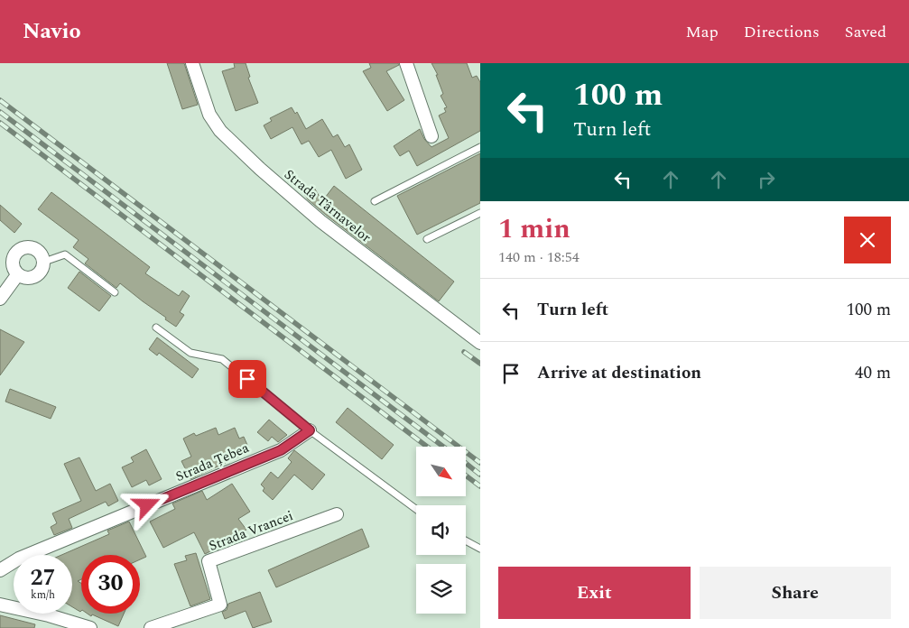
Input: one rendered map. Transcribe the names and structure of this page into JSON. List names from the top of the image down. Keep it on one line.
{"streets":{"street":["Strada Târnavelor","Strada Țebea","Strada Vrancei"]},"north":"bottom right","page":{"header":"Navio","nav":["Map","Directions","Saved"],"turn":["100 m","Turn left"],"heading":["1 min","140 m · 18:54"],"list":[{"name":"Turn left","value":"100 m"},{"name":"Arrive at destination","value":"40 m"}],"speed":"27 km/h","limit":"30","buttons":["Exit","Share"]}}
